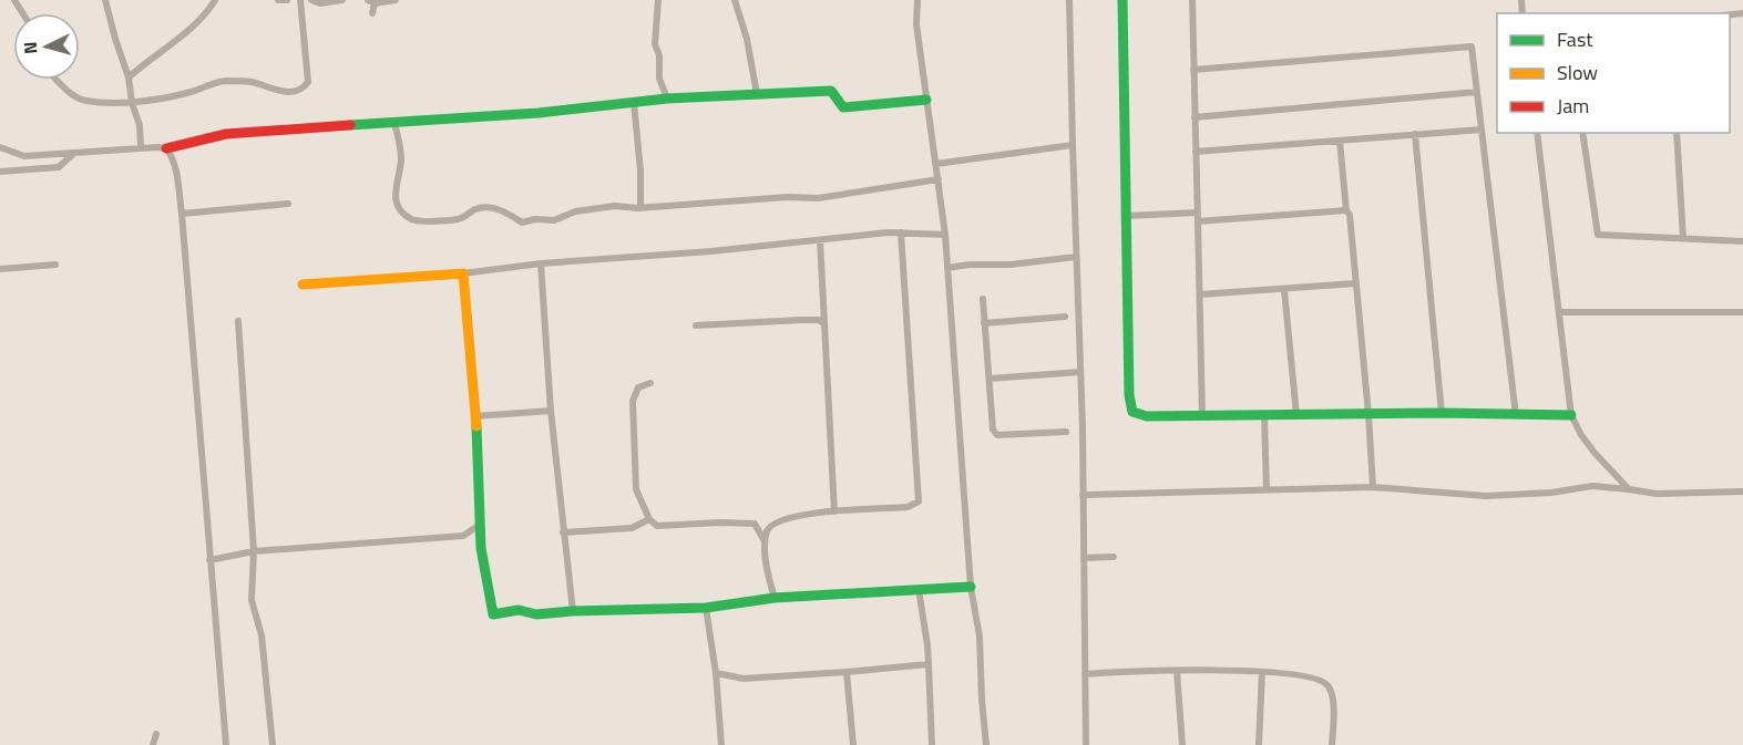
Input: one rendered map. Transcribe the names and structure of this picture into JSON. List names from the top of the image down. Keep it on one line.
{"legend":["Fast","Slow","Jam"],"north":"left"}
